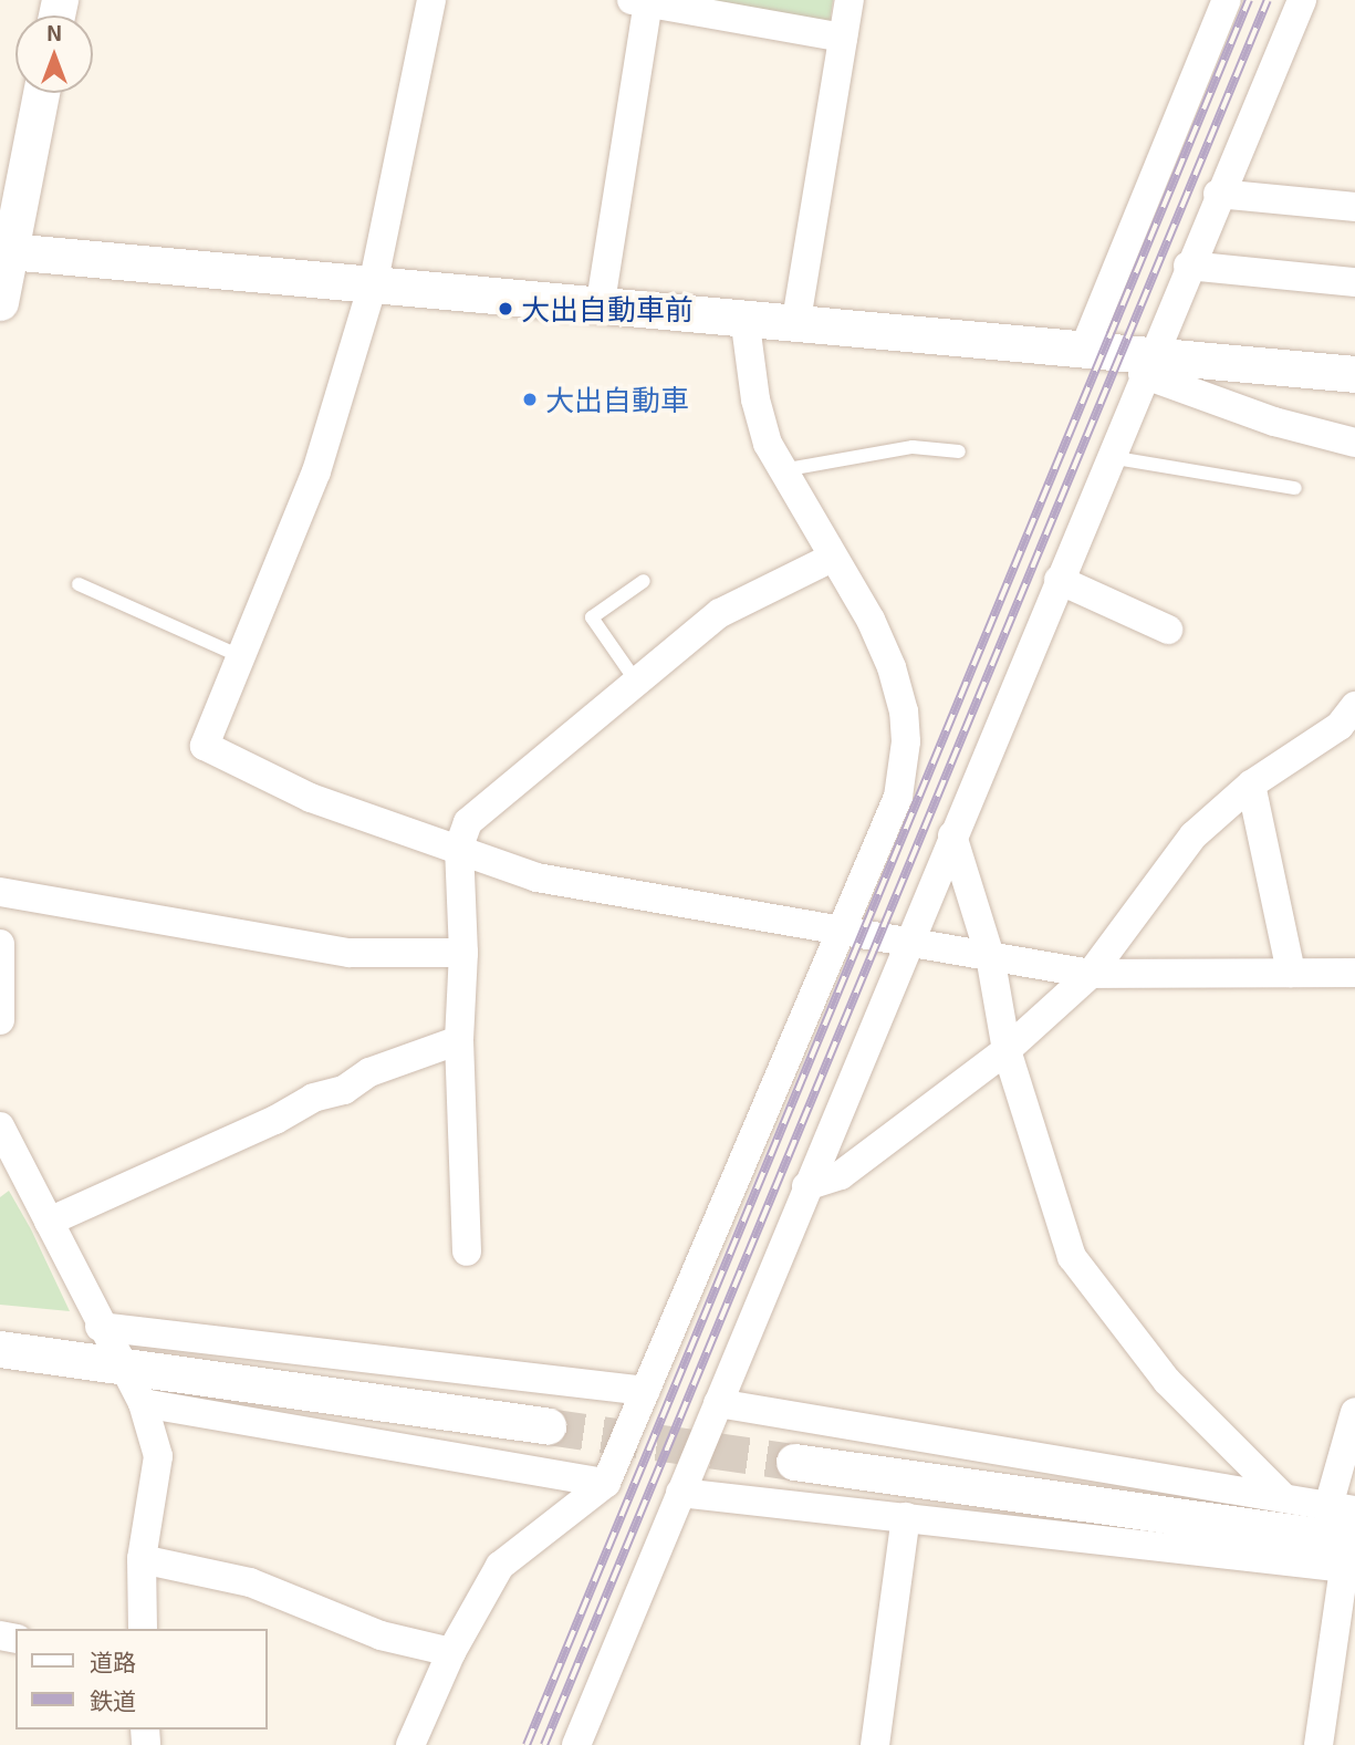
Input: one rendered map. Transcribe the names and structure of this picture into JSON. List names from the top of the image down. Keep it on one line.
{"places":["大出自動車前","大出自動車"],"legend":["道路","鉄道"],"north":"top"}
